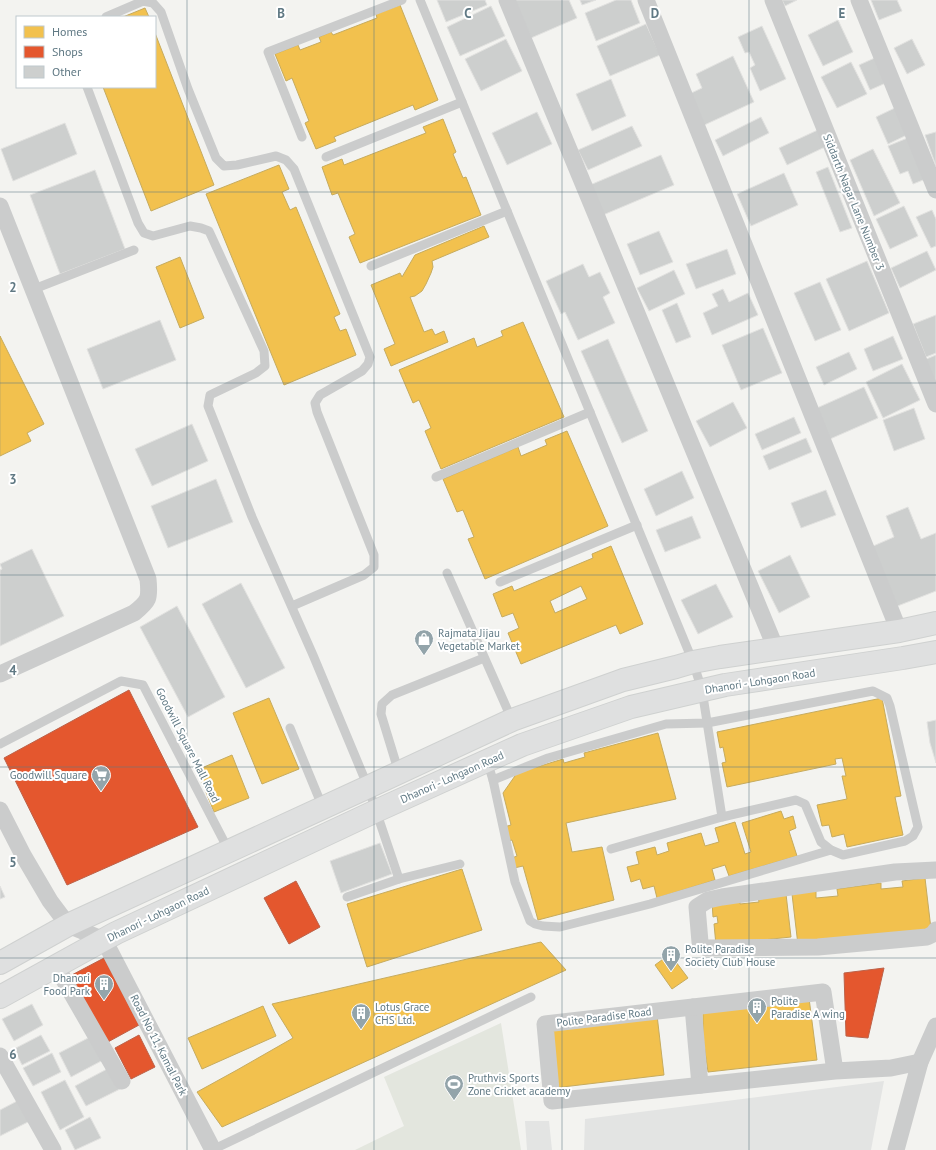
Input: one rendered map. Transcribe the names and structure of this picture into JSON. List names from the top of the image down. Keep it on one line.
{"streets":{"main road":["Dhanori - Lohgaon Road"],"street":["Siddarth Nagar Lane Number 3","Polite Paradise Road","Road No 11, Kamal Park"],"lane":["Goodwill Square Mall Road"]},"crossings":[["Dhanori - Lohgaon Road","Road No 11, Kamal Park"]],"places":{"shop":["Rajmata Jijau Vegetable Market"],"supermarket":["Goodwill Square"],"building":["Polite Paradise Society Club House","Dhanori Food Park","Polite Paradise A wing","Lotus Grace CHS Ltd."],"sports":["Pruthvis Sports Zone Cricket academy"]},"legend":["Homes","Shops","Other"],"grid":{"columns":["B","C","D","E"],"rows":["2","3","4","5","6"]}}
